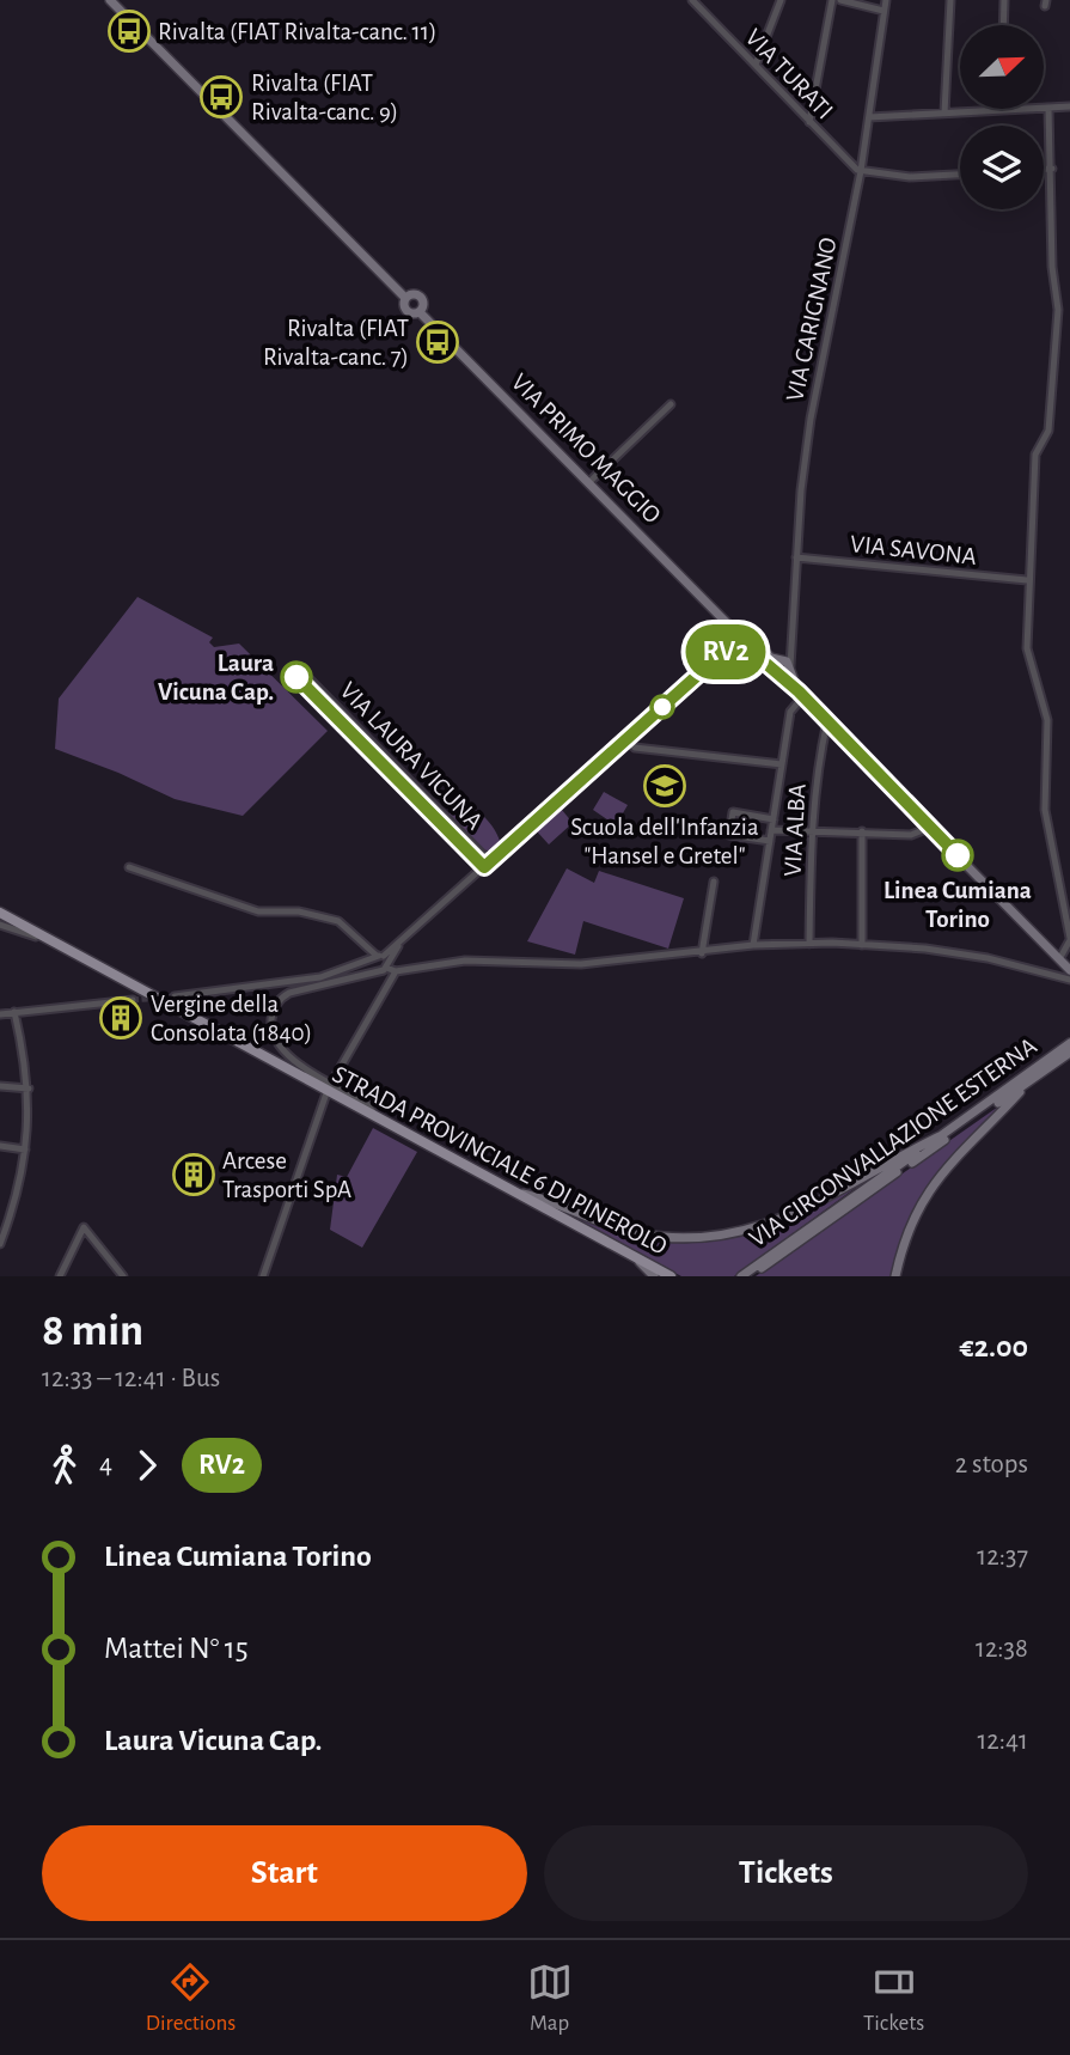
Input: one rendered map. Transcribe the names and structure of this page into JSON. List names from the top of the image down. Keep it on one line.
{"streets":{"main road":["VIA PRIMO MAGGIO","VIA CIRCONVALLAZIONE ESTERNA","STRADA PROVINCIALE 6 DI PINEROLO"],"street":["VIA TURATI","VIA CARIGNANO","VIA SAVONA","VIA LAURA VICUNA","VIA ALBA"]},"crossings":[["VIA TURATI","VIA CARIGNANO"],["VIA CARIGNANO","VIA PRIMO MAGGIO"],["VIA CARIGNANO","VIA SAVONA"],["VIA PRIMO MAGGIO","VIA ALBA"]],"places":{"bus stop":["Rivalta (FIAT Rivalta-canc. 11)","Rivalta (FIAT Rivalta-canc. 9)","Rivalta (FIAT Rivalta-canc. 7)"],"other":["Laura Vicuna Cap.","Linea Cumiana Torino"],"school or university":["Scuola dell'Infanzia \"Hansel e Gretel\""],"building":["Vergine della Consolata (1840)","Arcese Trasporti SpA"]},"lines":["bus line RV2"],"north":"top right","page":{"on_map":"RV2","heading":["8 min","12:33 – 12:41 · Bus","€2.00"],"legs":["4","RV2","2 stops"],"list":[{"name":"Linea Cumiana Torino","value":"12:37"},{"name":"Mattei N° 15","value":"12:38"},{"name":"Laura Vicuna Cap.","value":"12:41"}],"buttons":["Start","Tickets"],"tabs":["Directions","Map","Tickets"]}}
